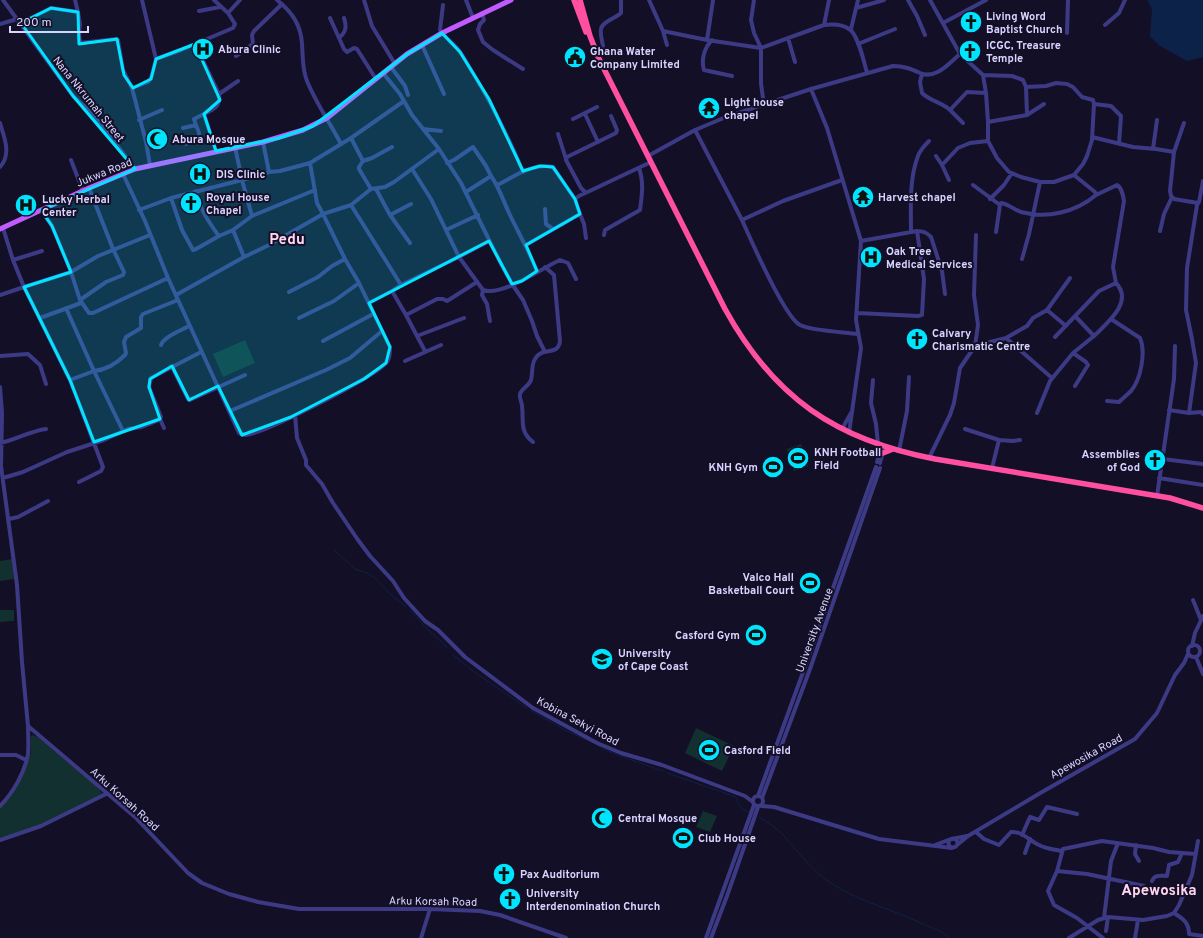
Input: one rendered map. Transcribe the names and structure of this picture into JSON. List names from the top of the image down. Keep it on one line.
{"streets":{"main road":["Jukwa Road"],"street":["Nana Nkrumah Street","University Avenue","Kobina Sekyi Road","Apewosika Road","Arku Korsah Road"]},"crossings":[["Nana Nkrumah Street","Jukwa Road"],["University Avenue","Kobina Sekyi Road"],["University Avenue","Apewosika Road"],["Kobina Sekyi Road","Apewosika Road"]],"districts":["Pedu","Apewosika"],"places":{"church":["Living Word Baptist Church","ICGC, Treasure Temple","Royal House Chapel","Calvary Charismatic Centre","Assemblies of God","Pax Auditorium","University Interdenomination Church"],"hospital":["Abura Clinic","DIS Clinic","Lucky Herbal Center","Oak Tree Medical Services"],"public building":["Ghana Water Company Limited"],"temple":["Light house chapel","Harvest chapel"],"mosque":["Abura Mosque","Central Mosque"],"sports":["KNH Football Field","KNH Gym","Valco Hall Basketball Court","Casford Gym","Casford Field","Club House"],"school or university":["University of Cape Coast"]},"scale_bar":"200 m"}
